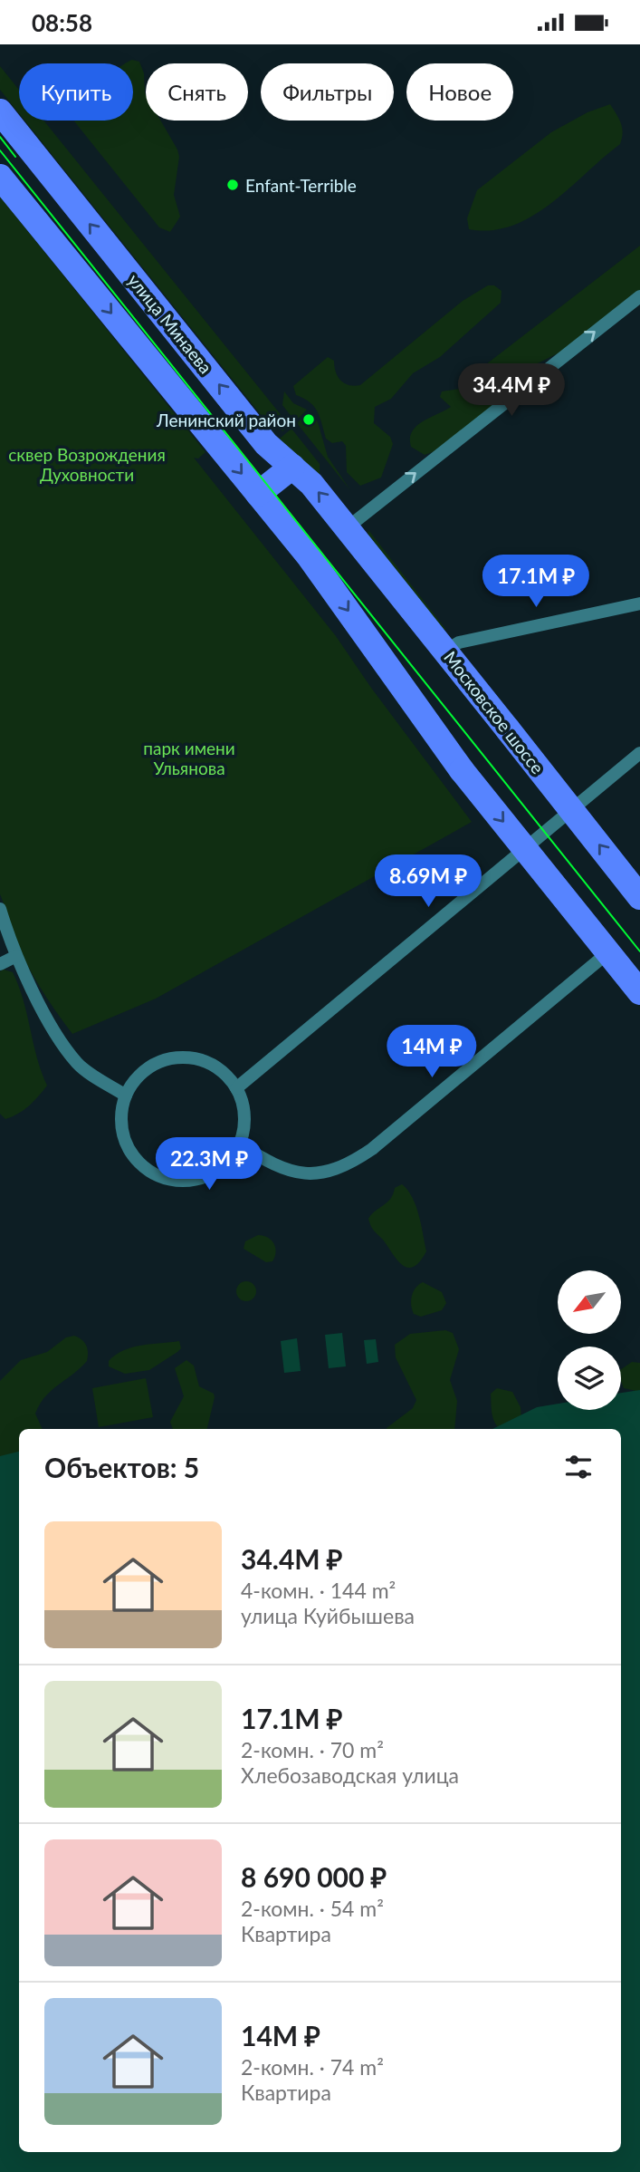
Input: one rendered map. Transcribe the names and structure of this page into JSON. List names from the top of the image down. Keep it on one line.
{"streets":{"main road":["улица Минаева","Московское шоссе"]},"crossings":[["улица Минаева","Московское шоссе"]],"parks":["сквер Возрождения Духовности","парк имени Ульянова"],"places":["Enfant-Terrible","Ленинский район"],"north":"bottom left","page":{"status":"08:58","chip":["Купить","Снять","Фильтры","Новое"],"price":["34.4M ₽","17.1M ₽","8.69M ₽","14M ₽","22.3M ₽"],"heading":"Объектов: 5","list":[{"name":"34.4M ₽","note":"4-комн. · 144 m² · улица Куйбышева"},{"name":"17.1M ₽","note":"2-комн. · 70 m² · Хлебозаводская улица"},{"name":"8 690 000 ₽","note":"2-комн. · 54 m² · Квартира"},{"name":"14M ₽","note":"2-комн. · 74 m² · Квартира"}]}}
